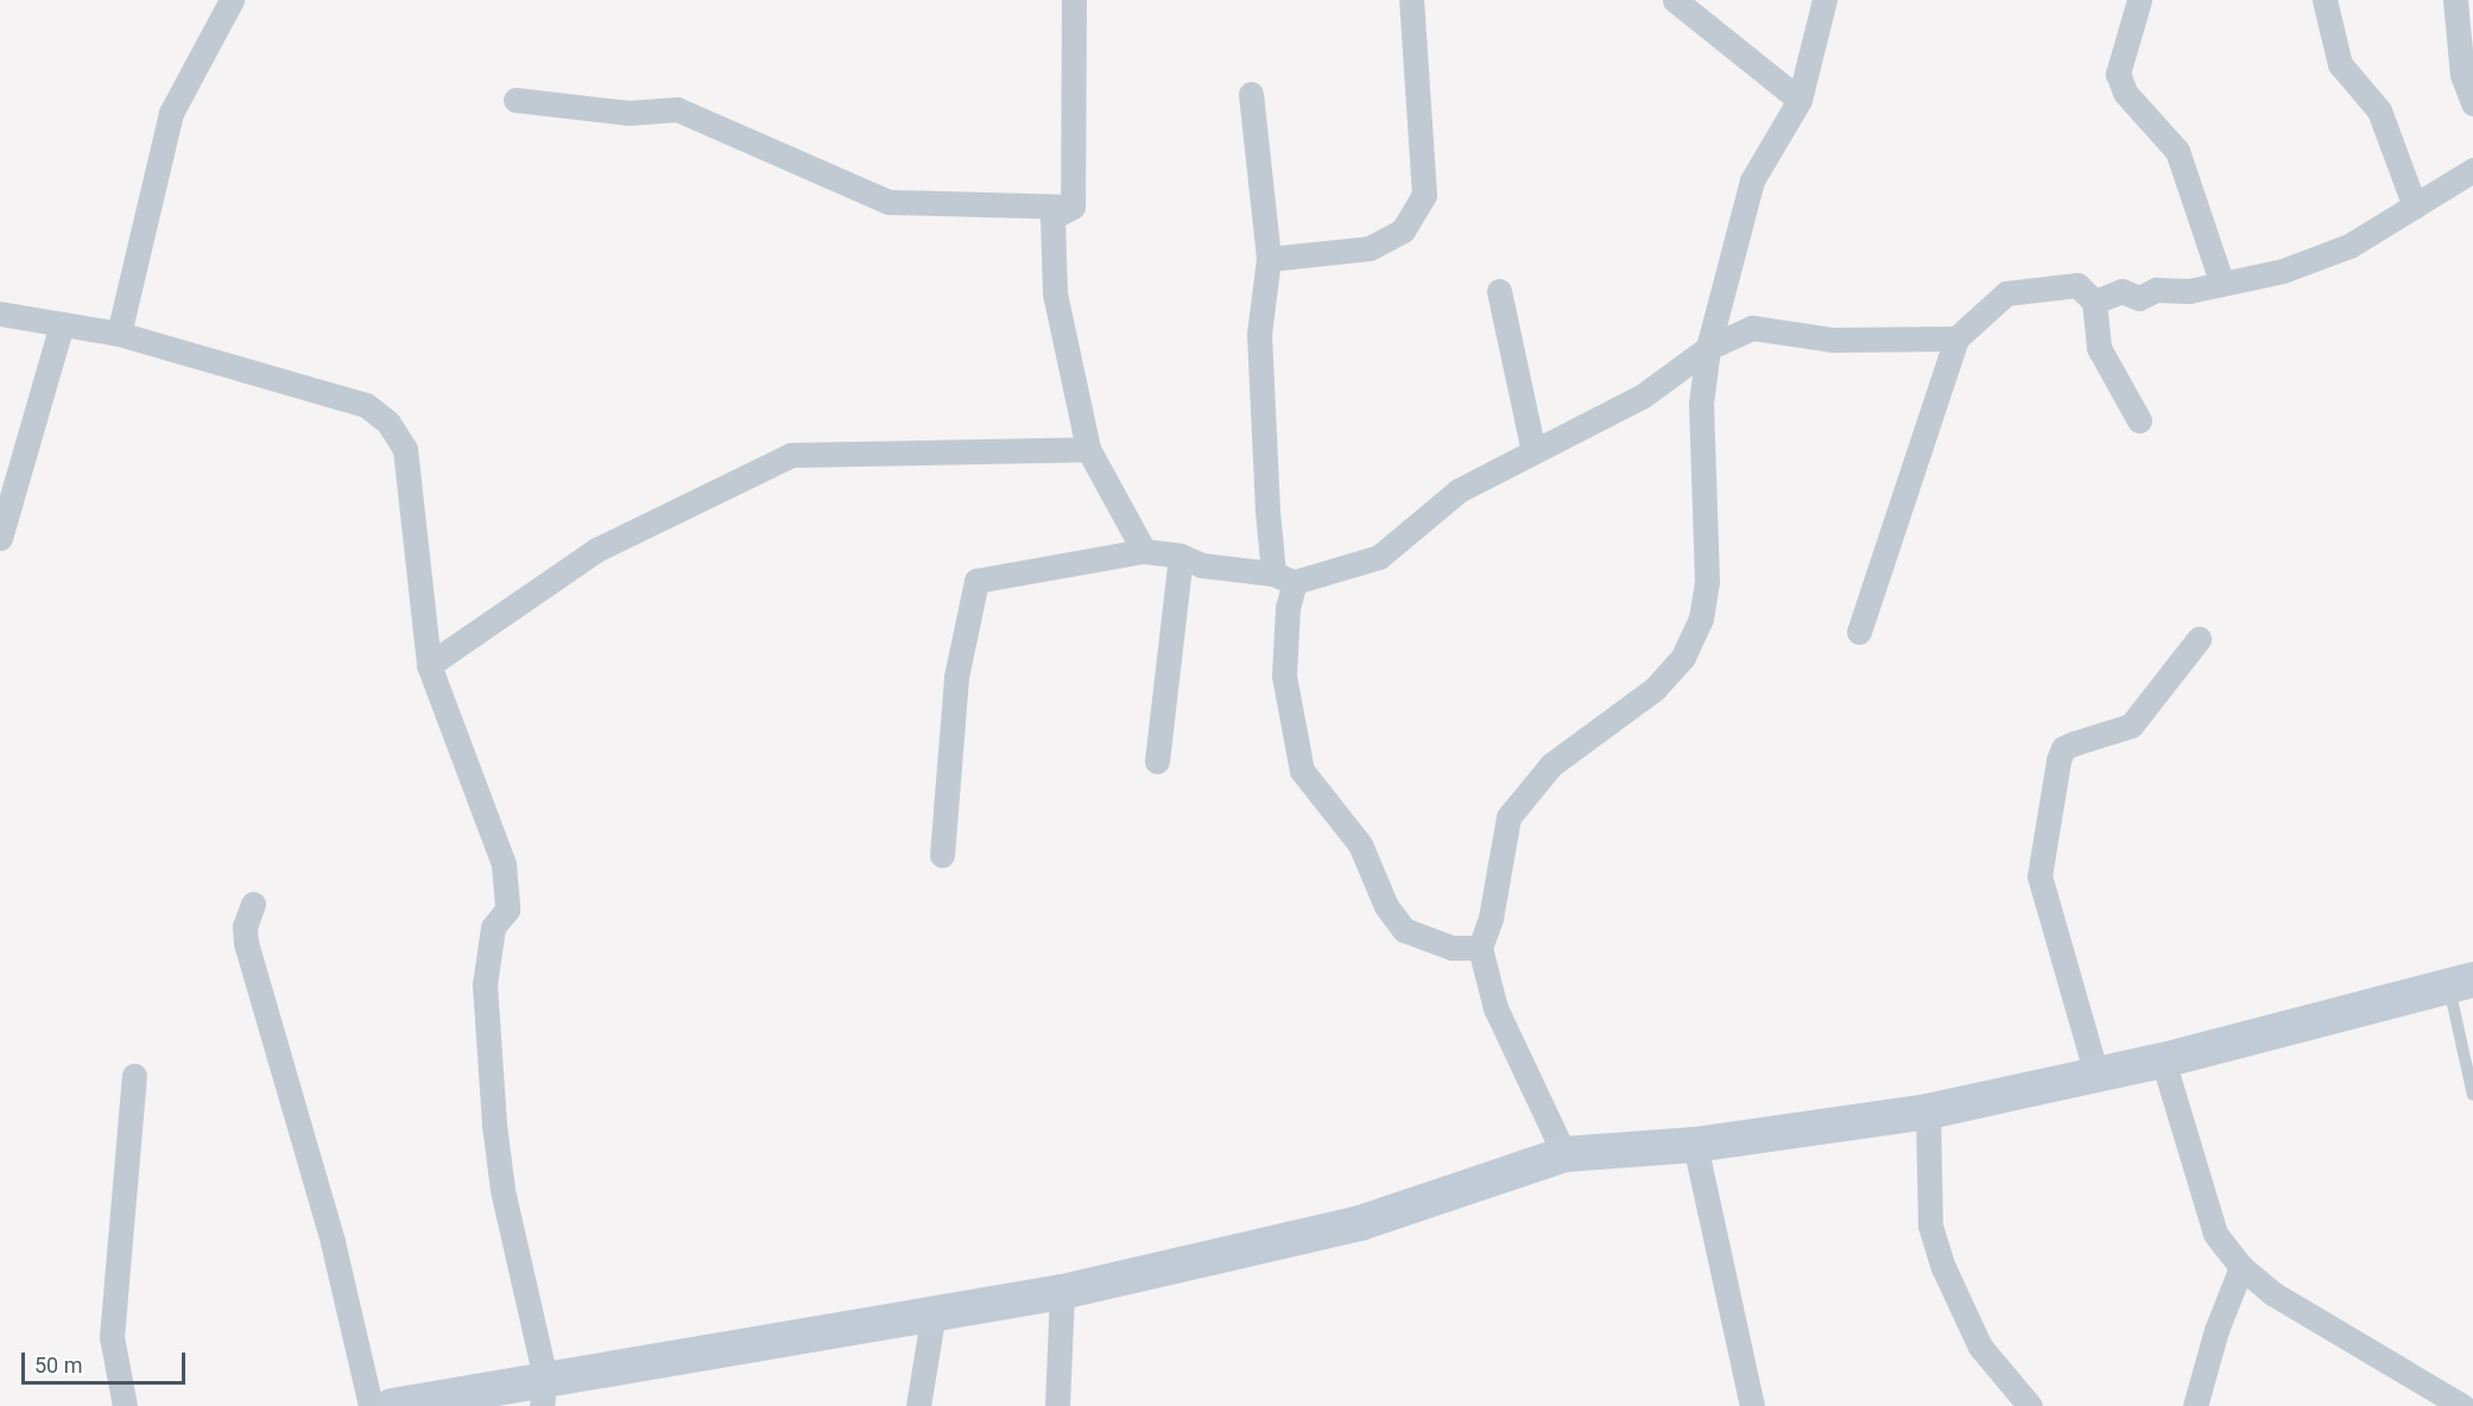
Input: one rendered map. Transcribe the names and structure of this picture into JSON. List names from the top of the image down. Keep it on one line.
{"scale_bar":"50 m"}
